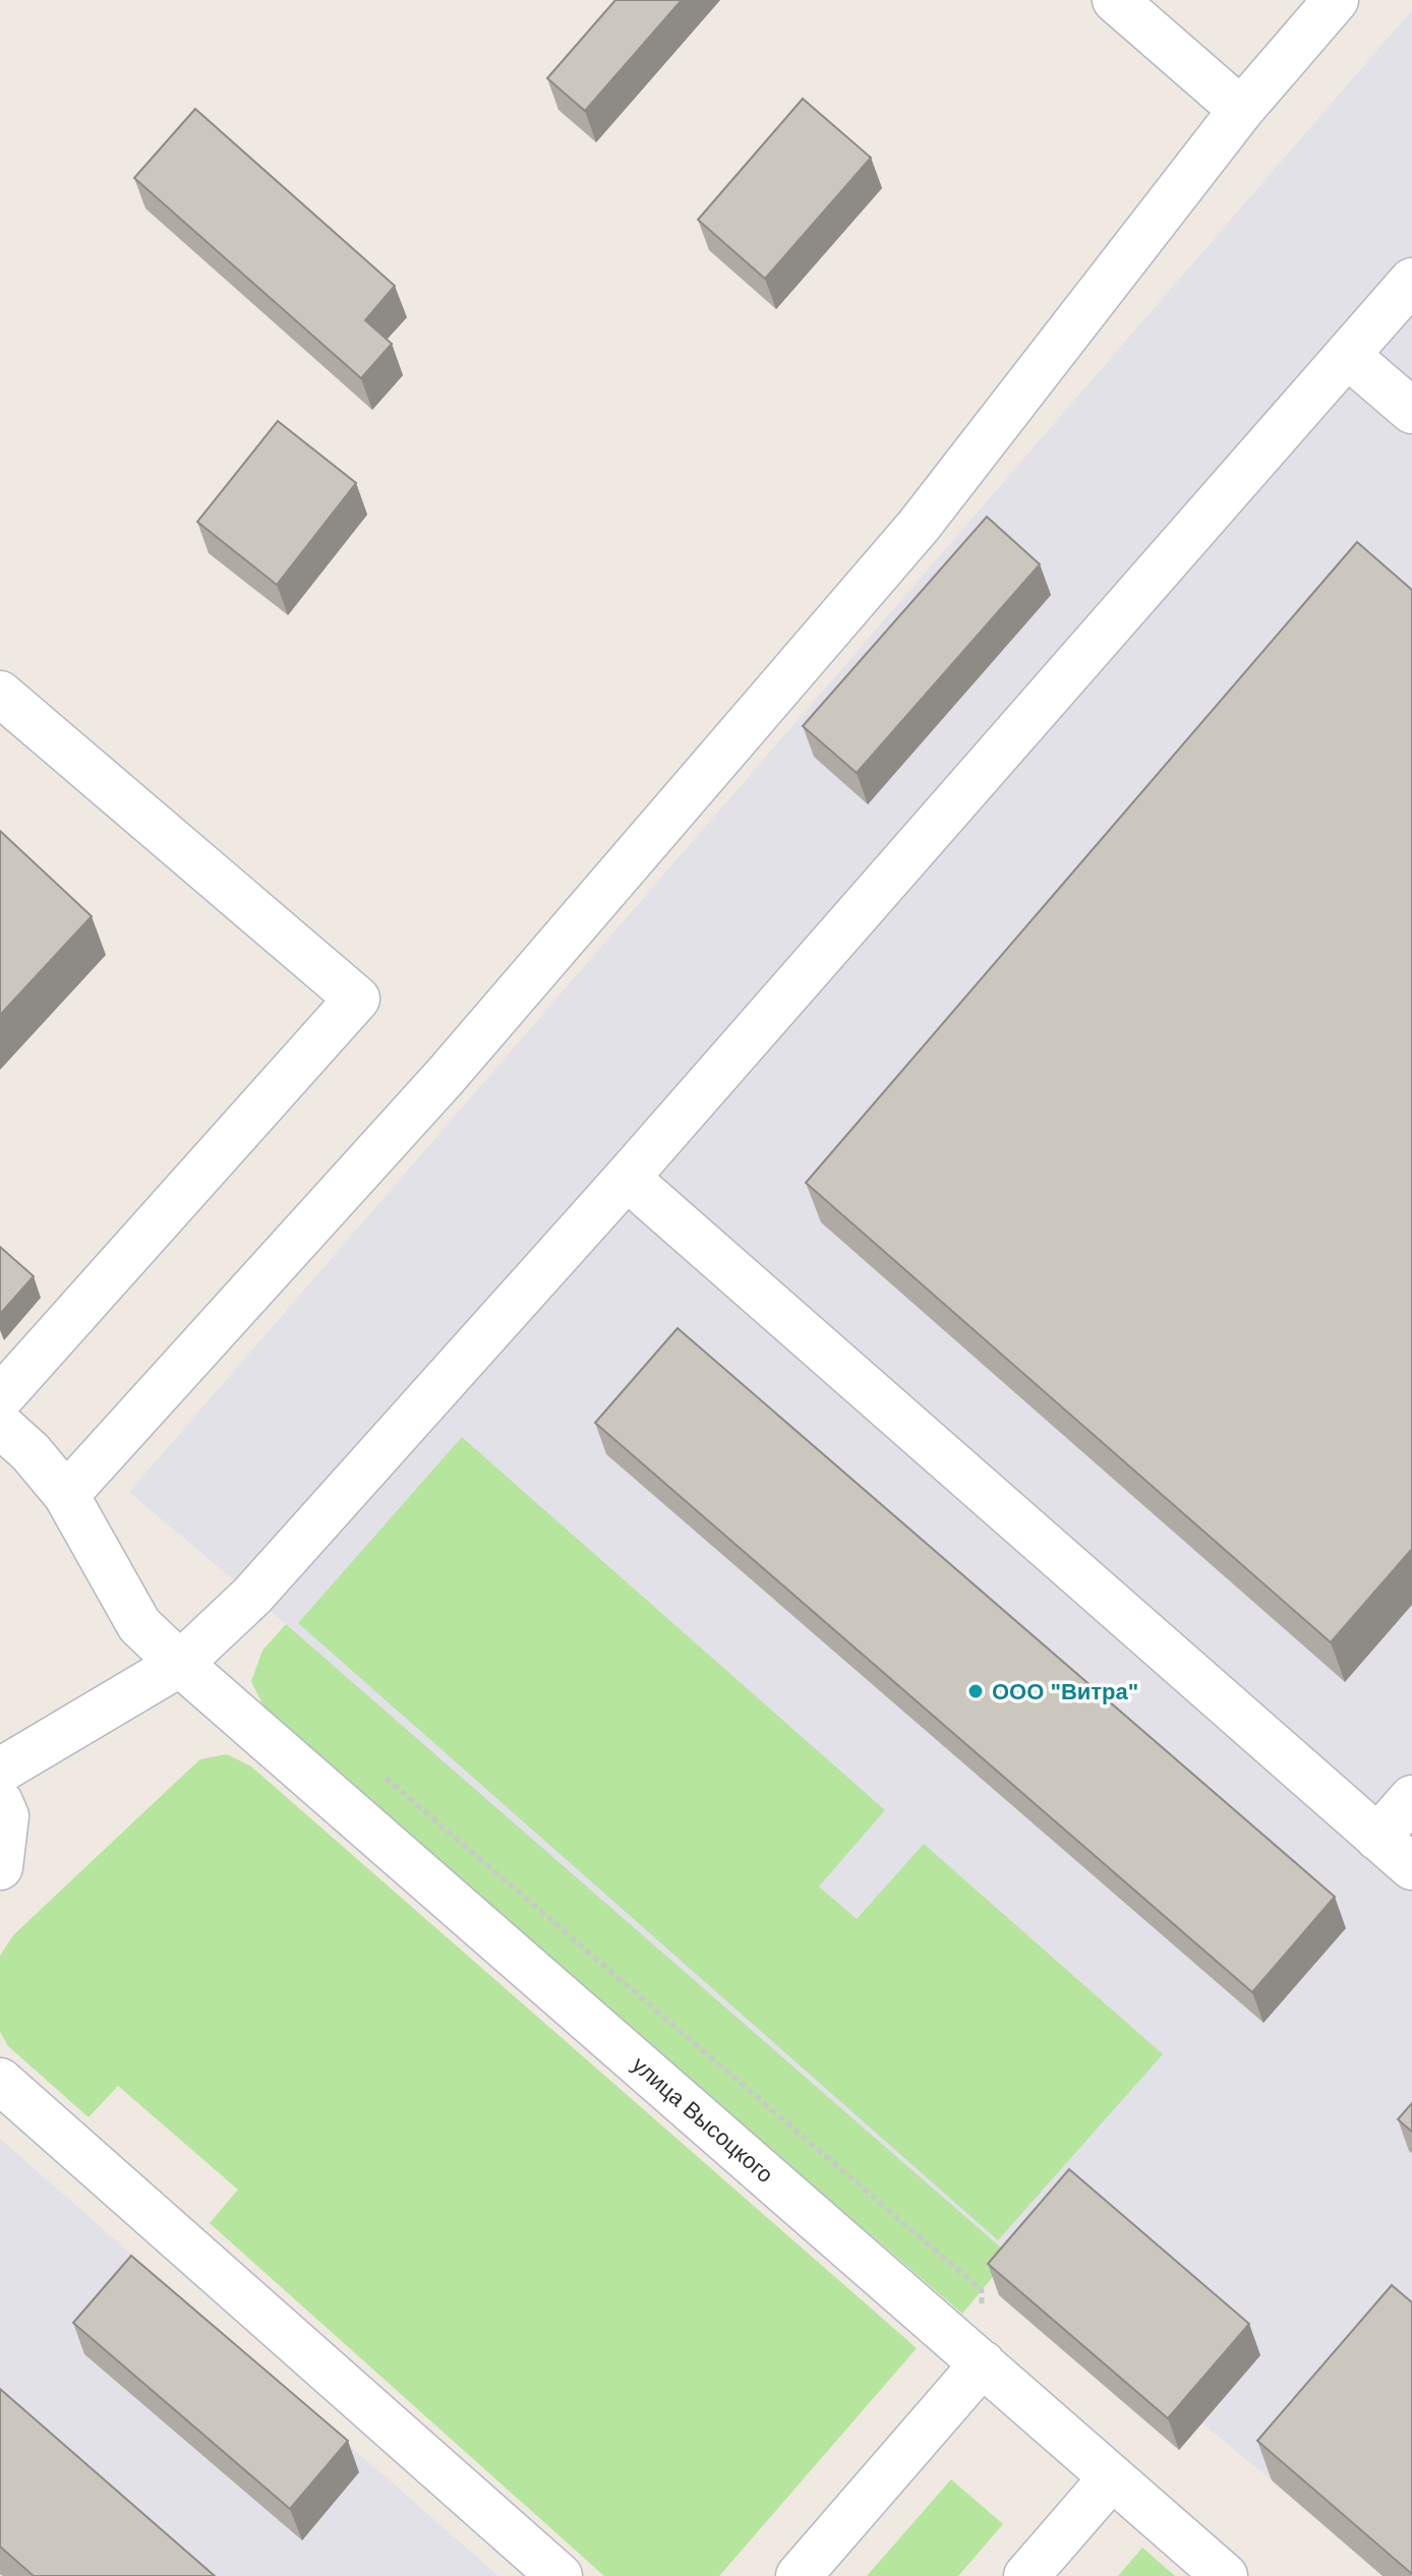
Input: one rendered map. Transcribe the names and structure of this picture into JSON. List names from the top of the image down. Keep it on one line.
{"streets":{"street":["улица Высоцкого"]},"places":["ООО \"Витра\""]}
